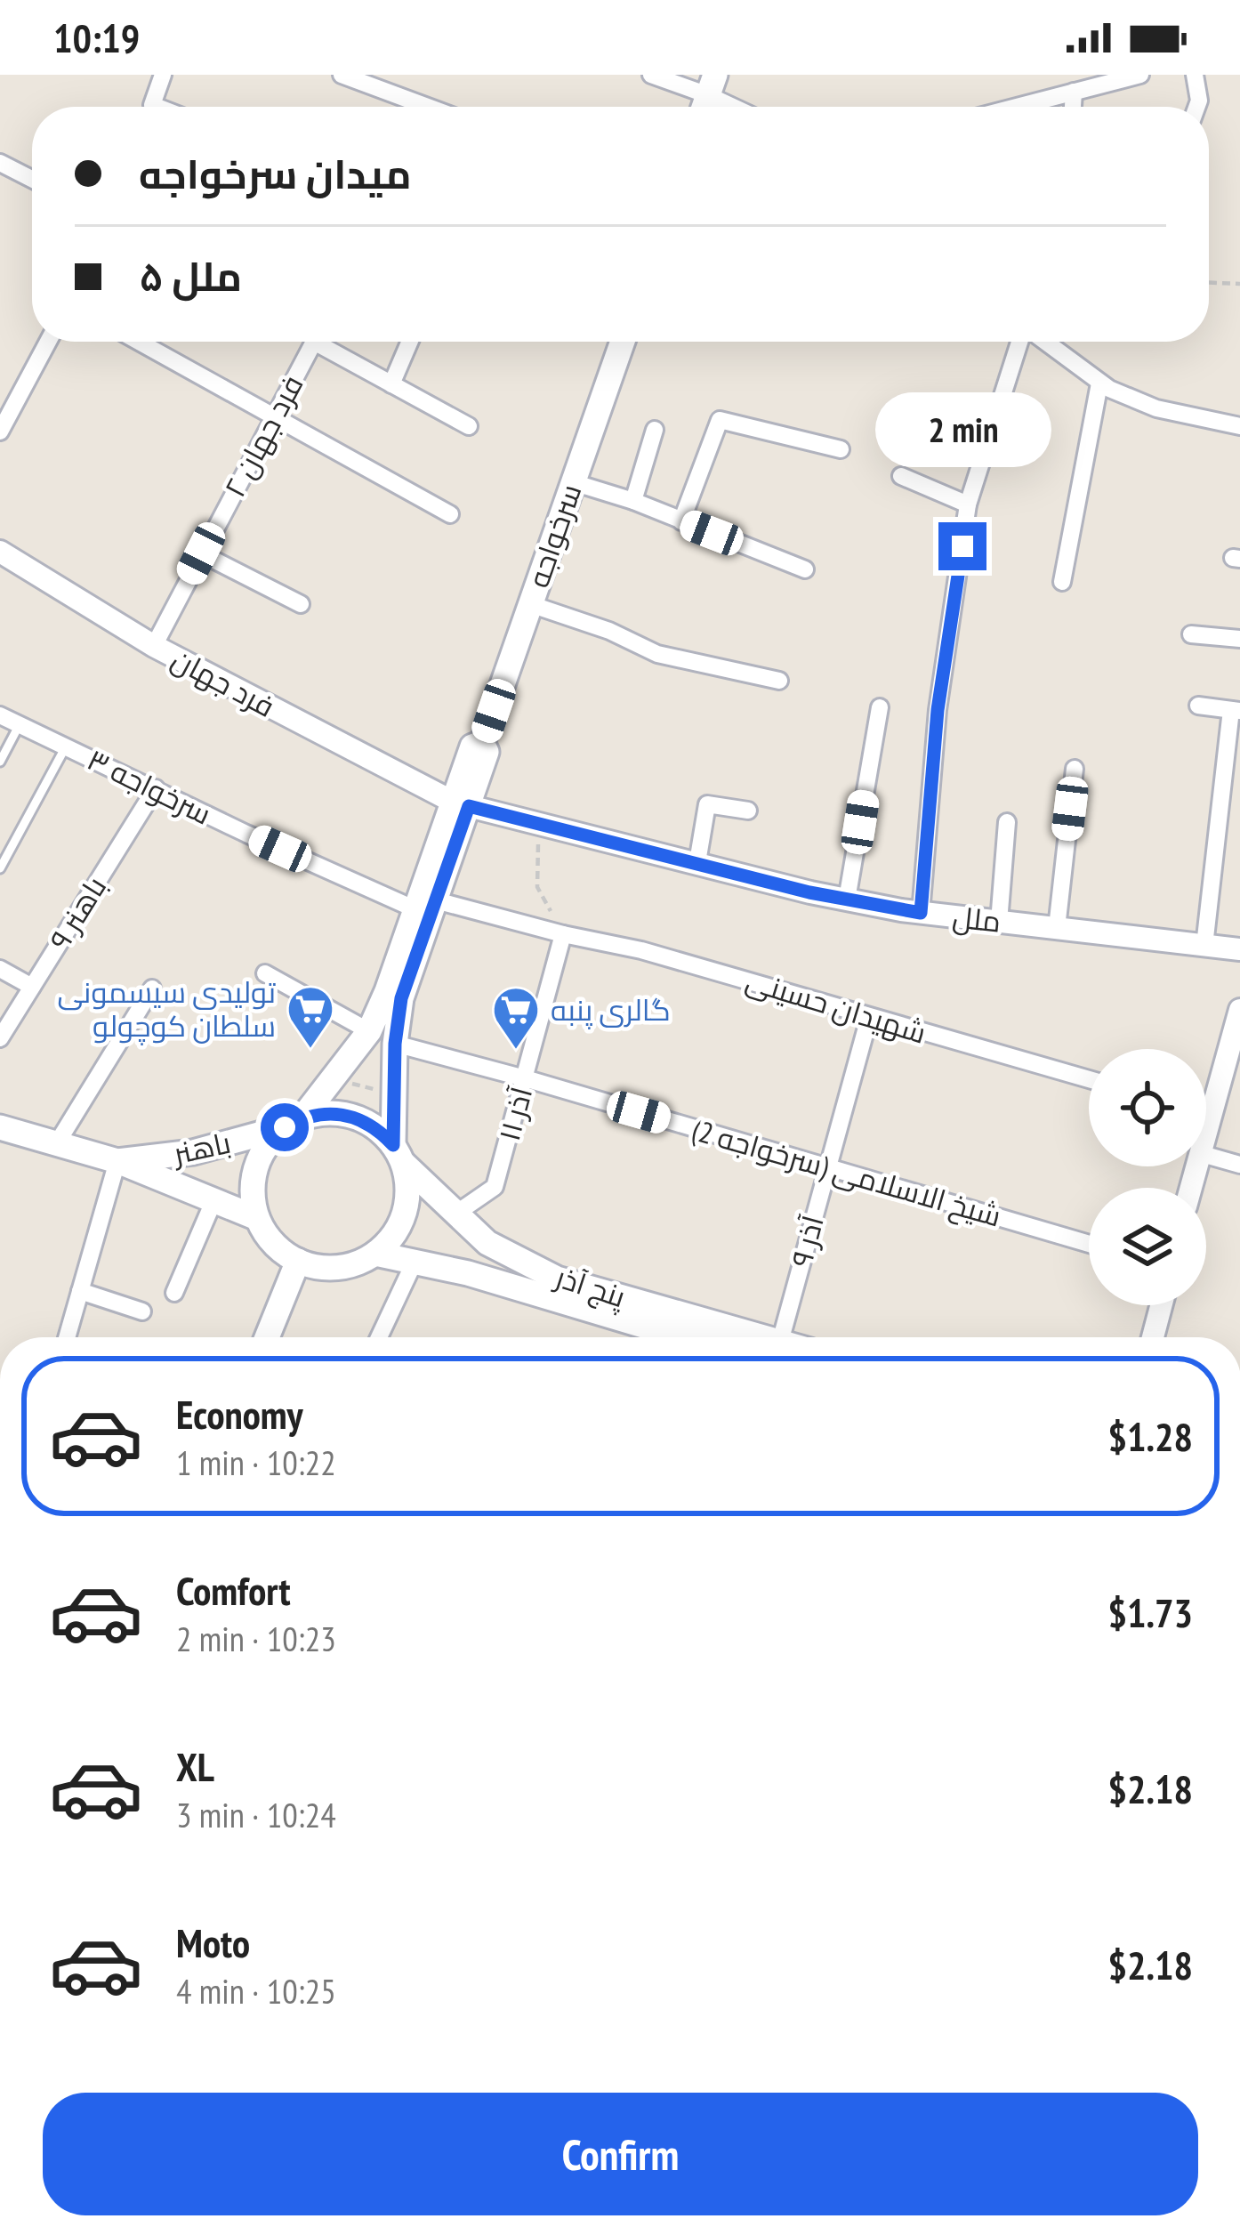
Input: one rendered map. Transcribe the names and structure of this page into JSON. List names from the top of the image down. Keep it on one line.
{"streets":{"main road":["سرخواجه","باهنر","پنج آذر"],"street":["۲ فرد جهان","فرد جهان","سرخواجه ۳","۹ باهنر","ملل","شهیدان حسینی","آذر ۱۱","شیخ الاسلامی (سرخواجه 2)","۹ آذر"]},"crossings":[["۲ فرد جهان","فرد جهان"],["سرخواجه","فرد جهان"],["سرخواجه","سرخواجه ۳"],["سرخواجه","ملل"],["سرخواجه","باهنر"],["سرخواجه","شیخ الاسلامی (سرخواجه 2)"],["سرخواجه","پنج آذر"],["فرد جهان","ملل"],["سرخواجه ۳","۹ باهنر"],["سرخواجه ۳","شهیدان حسینی"],["سرخواجه ۳","آذر ۱۱"],["شهیدان حسینی","آذر ۱۱"],["شهیدان حسینی","۹ آذر"],["آذر ۱۱","شیخ الاسلامی (سرخواجه 2)"],["آذر ۱۱","پنج آذر"],["باهنر","پنج آذر"],["شیخ الاسلامی (سرخواجه 2)","۹ آذر"]],"places":{"supermarket":["تولیدی سیسمونی سلطان کوچولو","گالری پنبه"]},"page":{"status":"10:19","banner":["میدان سرخواجه","ملل ۵"],"bubble":"2 min","list":[{"name":"Economy","note":"1 min · 10:22","value":"$1.28"},{"name":"Comfort","note":"2 min · 10:23","value":"$1.73"},{"name":"XL","note":"3 min · 10:24","value":"$2.18"},{"name":"Moto","note":"4 min · 10:25","value":"$2.18"}],"buttons":"Confirm"}}
